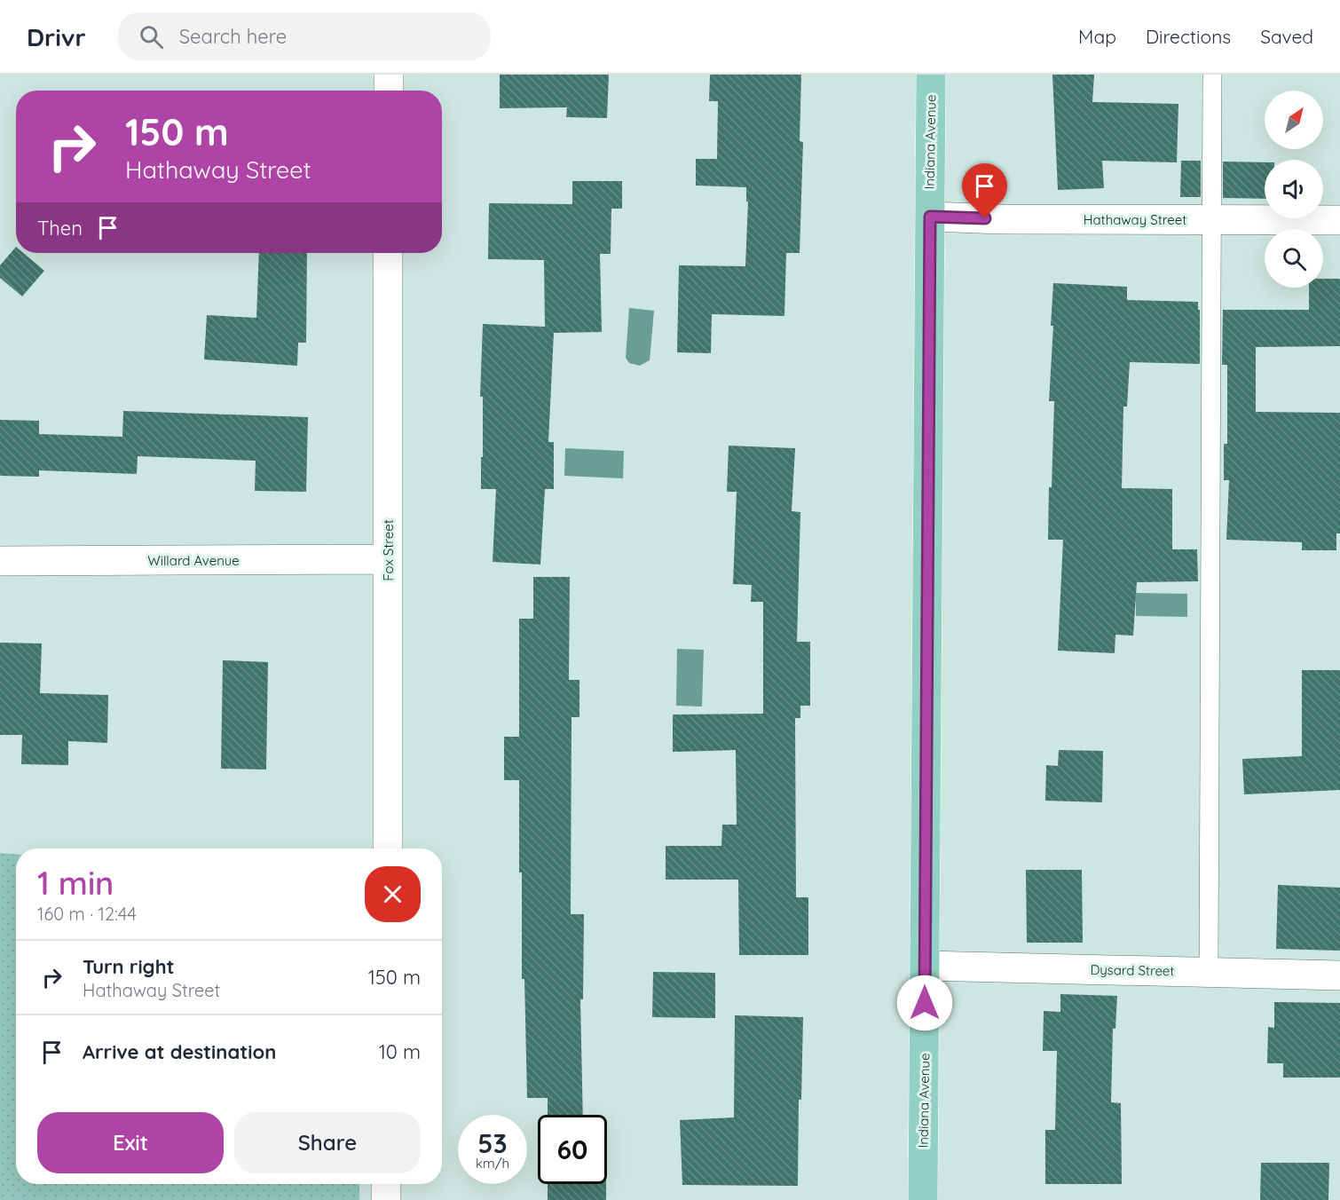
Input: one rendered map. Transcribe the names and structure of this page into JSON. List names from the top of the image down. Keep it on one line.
{"streets":{"main road":["Indiana Avenue"],"street":["Hathaway Street","Fox Street","Willard Avenue","Dysard Street"]},"crossings":[["Indiana Avenue","Hathaway Street"],["Indiana Avenue","Dysard Street"],["Fox Street","Willard Avenue"]],"north":"top right","page":{"header":"Drivr","search":"Search here","nav":["Map","Directions","Saved"],"turn":["150 m","Hathaway Street"],"then":"Then","heading":["1 min","160 m · 12:44"],"list":[{"name":"Turn right","note":"Hathaway Street","value":"150 m"},{"name":"Arrive at destination","value":"10 m"}],"buttons":["Exit","Share"],"speed":"53 km/h","limit":"60"}}
